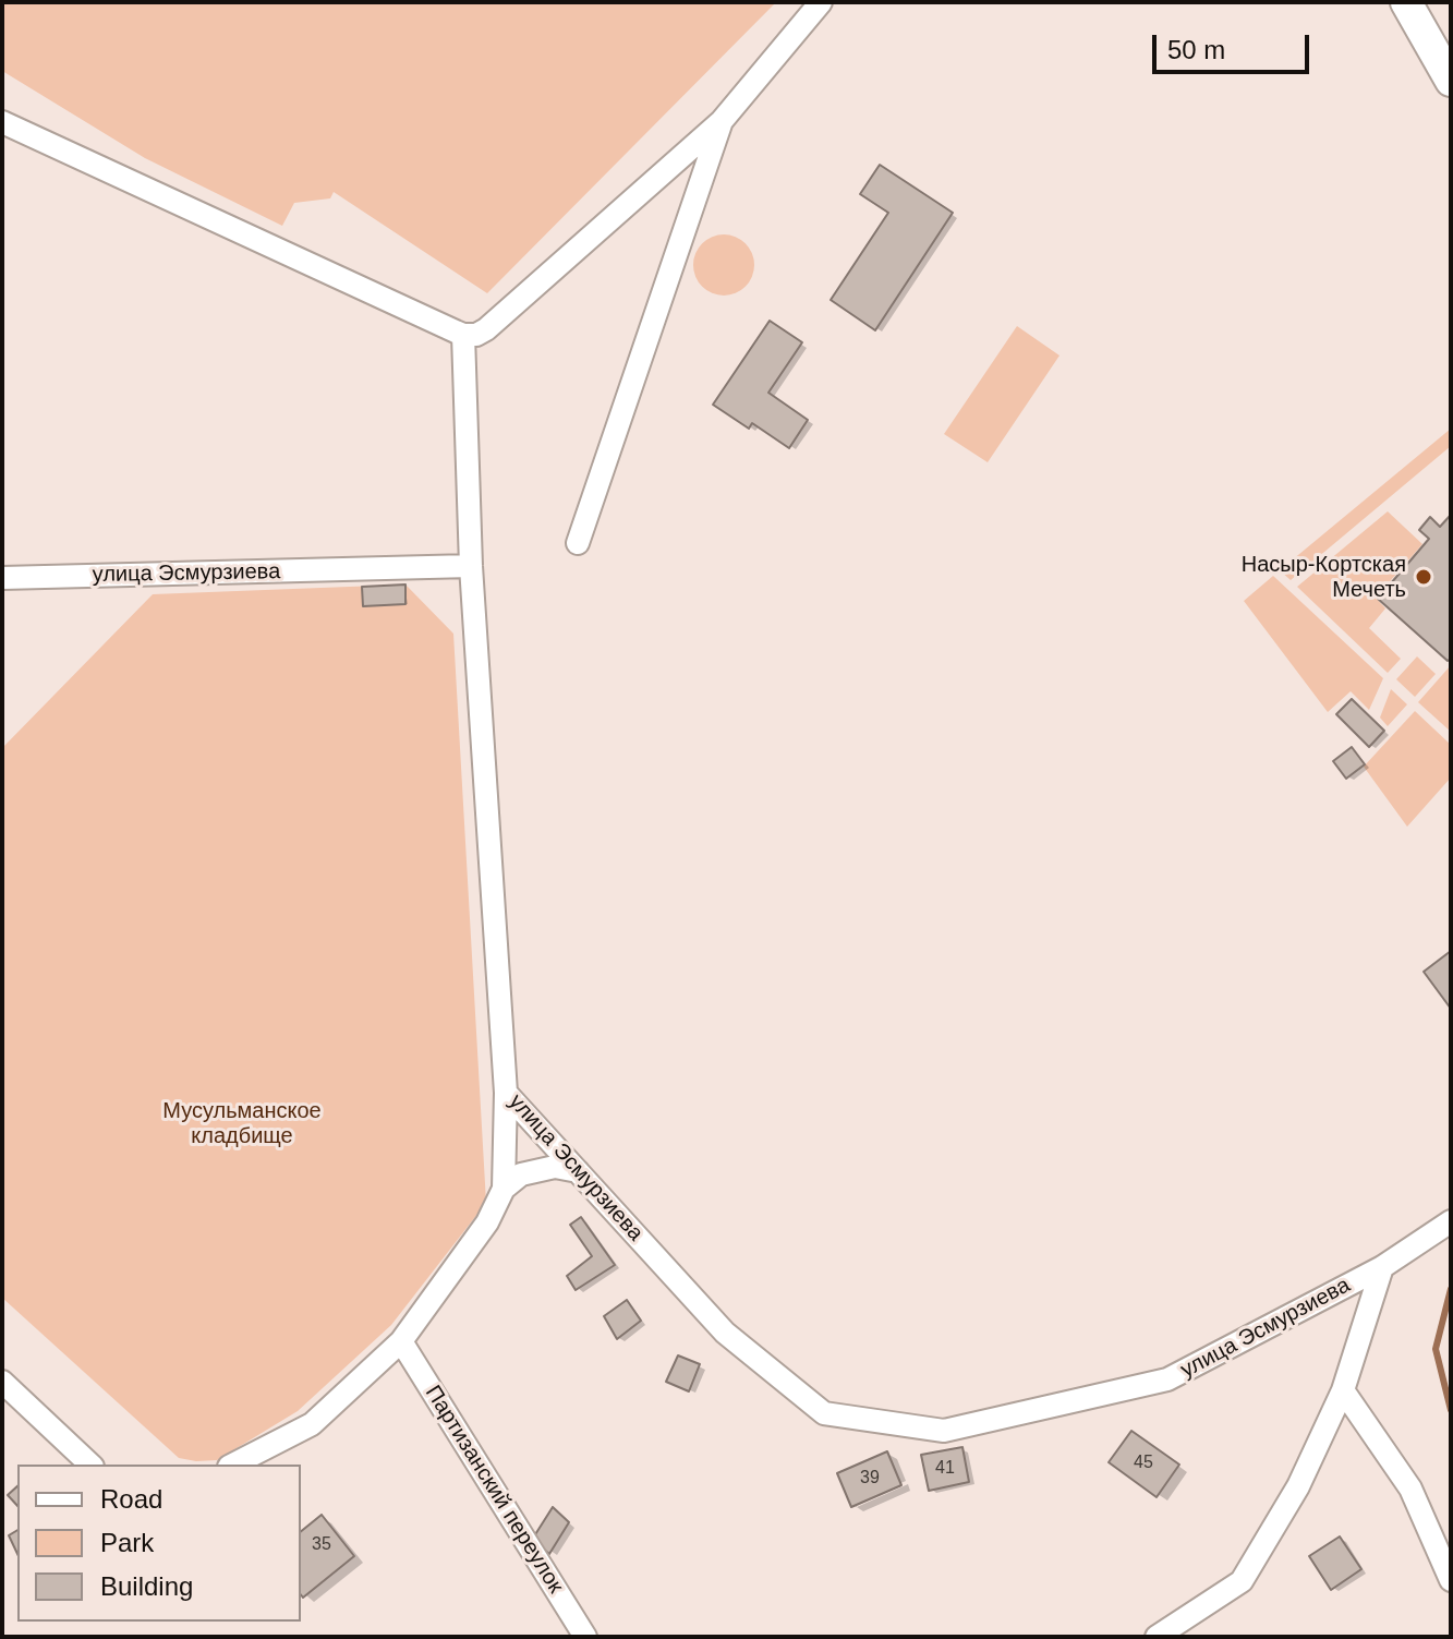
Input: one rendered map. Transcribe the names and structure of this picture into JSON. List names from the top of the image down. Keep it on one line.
{"streets":{"street":["улица Эсмурзиева","Партизанский переулок"]},"parks":["Мусульманское кладбище"],"places":["Насыр-Кортская Мечеть"],"house_numbers":["45","41","39","35"],"legend":["Road","Park","Building"],"scale_bar":"50 m"}
